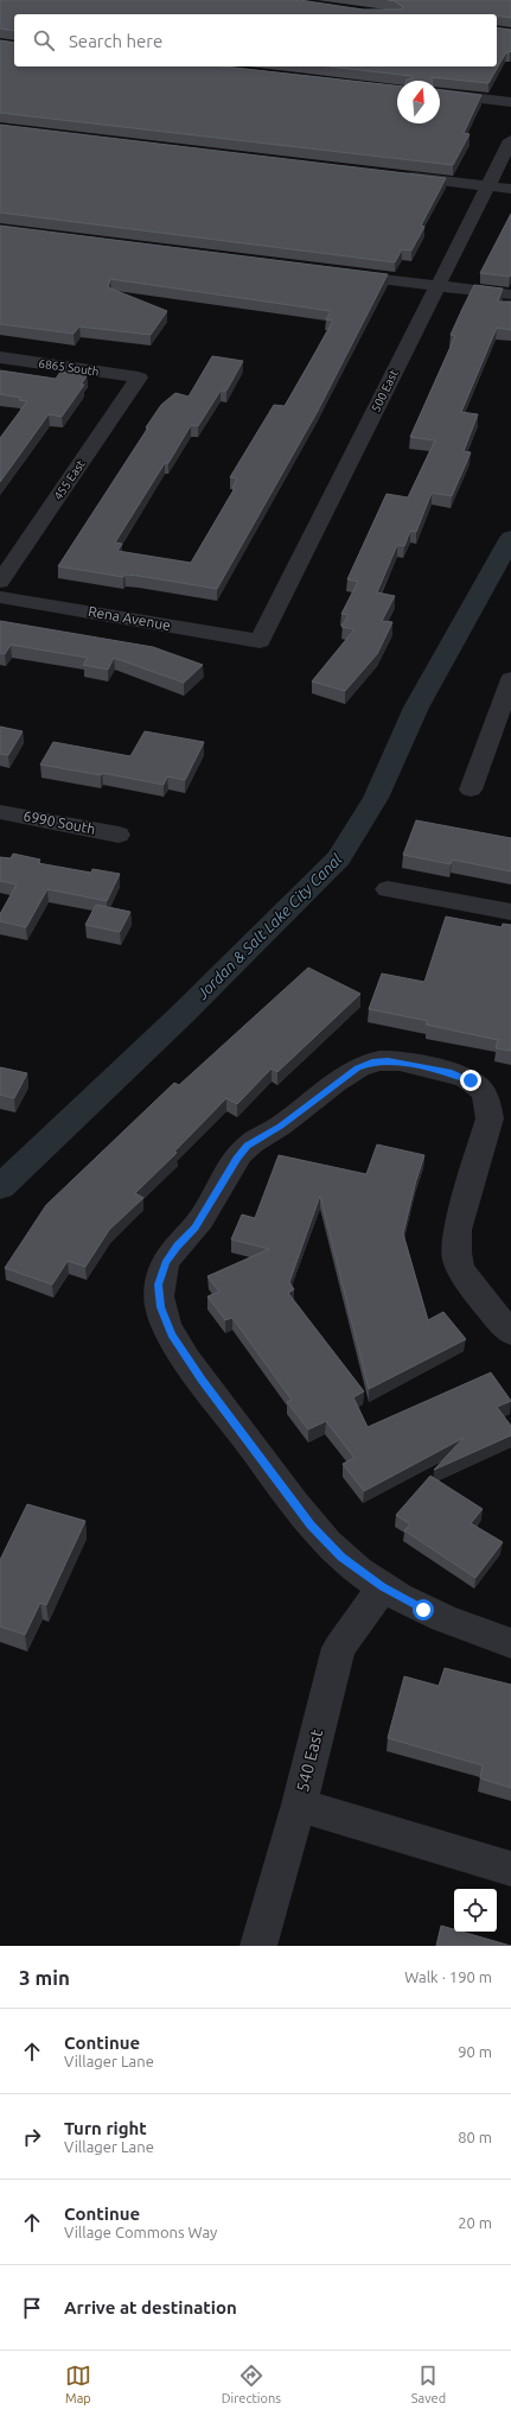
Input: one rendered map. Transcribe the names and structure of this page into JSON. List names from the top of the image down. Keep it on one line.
{"streets":{"street":["6865 South","500 East","455 East","Rena Avenue","6990 South","540 East"]},"crossings":[["6865 South","455 East"],["500 East","Rena Avenue"]],"water":["Jordan & Salt Lake City Canal"],"north":"top","page":{"search":"Search here","heading":["3 min","Walk · 190 m"],"list":[["Continue","Villager Lane","90 m"],["Turn right","Villager Lane","80 m"],["Continue","Village Commons Way","20 m"],"Arrive at destination"],"nav":["Map","Directions","Saved"]}}
